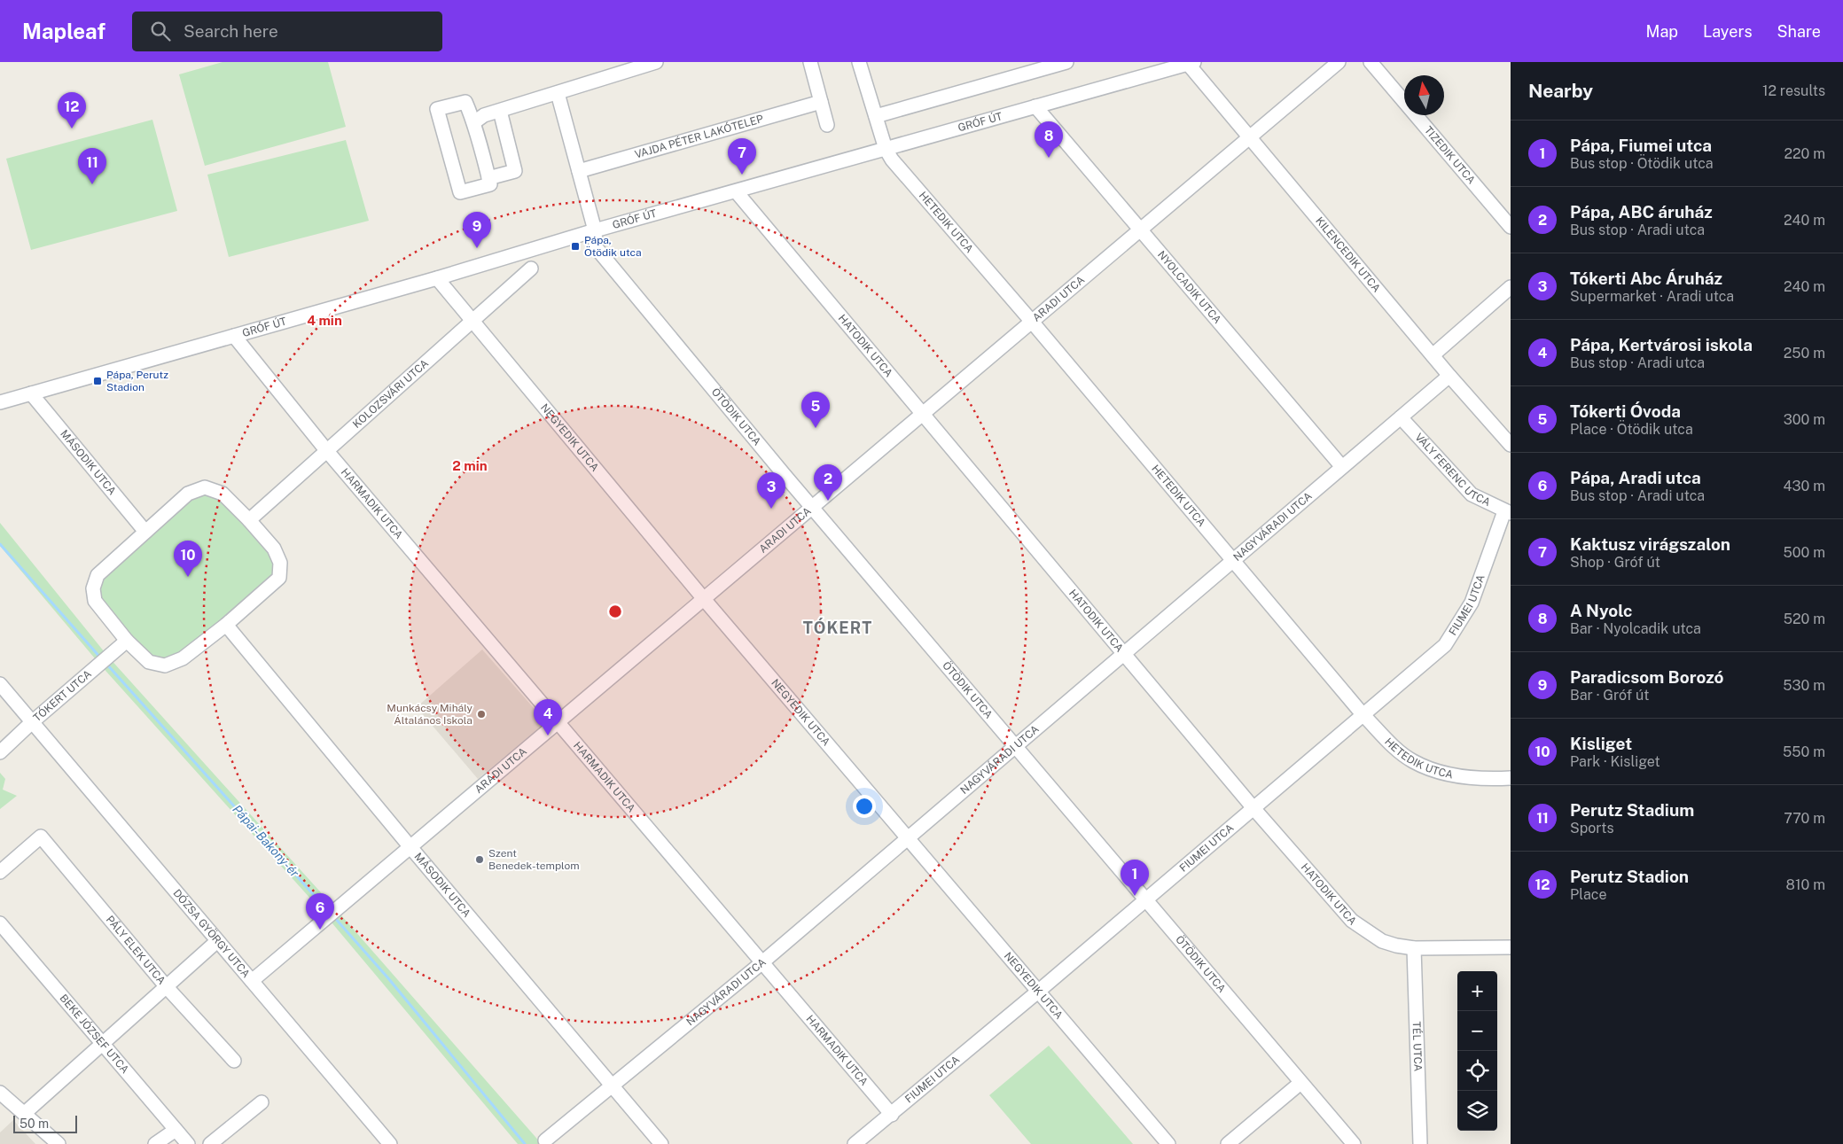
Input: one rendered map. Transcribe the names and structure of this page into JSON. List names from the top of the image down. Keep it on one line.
{"streets":{"street":["GRÓF ÚT","VAJDA PÉTER LAKÓTELEP","TIZEDIK UTCA","HETEDIK UTCA","KILENCEDIK UTCA","NYOLCADIK UTCA","ARADI UTCA","HATODIK UTCA","KOLOZSVÁRI UTCA","ÖTÖDIK UTCA","NEGYEDIK UTCA","MÁSODIK UTCA","VÁLY FERENC UTCA","HARMADIK UTCA","NAGYVÁRADI UTCA","FIUMEI UTCA","TÓKERT UTCA","DÓZSA GYÖRGY UTCA","PÁLY ELEK UTCA","BEKE JÓZSEF UTCA","TÉL UTCA"]},"crossings":[["GRÓF ÚT","HETEDIK UTCA"],["GRÓF ÚT","KILENCEDIK UTCA"],["GRÓF ÚT","NYOLCADIK UTCA"],["GRÓF ÚT","HATODIK UTCA"],["GRÓF ÚT","ÖTÖDIK UTCA"],["GRÓF ÚT","NEGYEDIK UTCA"],["GRÓF ÚT","MÁSODIK UTCA"],["GRÓF ÚT","HARMADIK UTCA"],["HETEDIK UTCA","ARADI UTCA"],["HETEDIK UTCA","NAGYVÁRADI UTCA"],["HETEDIK UTCA","FIUMEI UTCA"],["KILENCEDIK UTCA","ARADI UTCA"],["KILENCEDIK UTCA","NAGYVÁRADI UTCA"],["NYOLCADIK UTCA","ARADI UTCA"],["NYOLCADIK UTCA","NAGYVÁRADI UTCA"],["ARADI UTCA","HATODIK UTCA"],["ARADI UTCA","ÖTÖDIK UTCA"],["ARADI UTCA","NEGYEDIK UTCA"],["ARADI UTCA","MÁSODIK UTCA"],["ARADI UTCA","HARMADIK UTCA"],["ARADI UTCA","DÓZSA GYÖRGY UTCA"],["HATODIK UTCA","NAGYVÁRADI UTCA"],["HATODIK UTCA","FIUMEI UTCA"],["HATODIK UTCA","TÉL UTCA"],["KOLOZSVÁRI UTCA","NEGYEDIK UTCA"],["KOLOZSVÁRI UTCA","HARMADIK UTCA"],["ÖTÖDIK UTCA","NAGYVÁRADI UTCA"],["ÖTÖDIK UTCA","FIUMEI UTCA"],["NEGYEDIK UTCA","NAGYVÁRADI UTCA"],["NEGYEDIK UTCA","FIUMEI UTCA"],["MÁSODIK UTCA","NAGYVÁRADI UTCA"],["VÁLY FERENC UTCA","NAGYVÁRADI UTCA"],["VÁLY FERENC UTCA","FIUMEI UTCA"],["HARMADIK UTCA","NAGYVÁRADI UTCA"],["HARMADIK UTCA","FIUMEI UTCA"],["TÓKERT UTCA","DÓZSA GYÖRGY UTCA"]],"districts":["TÓKERT"],"water":["Pápai-Bakony-ér"],"places":{"transit":["Pápa, Ötödik utca","Pápa, Perutz Stadion"],"other":["Munkácsy Mihály Általános Iskola","Szent Benedek-templom"]},"scale_bar":"50 m","north":"top","page":{"header":"Mapleaf","search":"Search here","nav":["Map","Layers","Share"],"heading":["Nearby","12 results"],"pins":["12","8","7","11","9","5","2","3","10","4","1","6"],"list":[{"mark":"1","name":"Pápa, Fiumei utca","note":"Bus stop · Ötödik utca","value":"220 m"},{"mark":"2","name":"Pápa, ABC áruház","note":"Bus stop · Aradi utca","value":"240 m"},{"mark":"3","name":"Tókerti Abc Áruház","note":"Supermarket · Aradi utca","value":"240 m"},{"mark":"4","name":"Pápa, Kertvárosi iskola","note":"Bus stop · Aradi utca","value":"250 m"},{"mark":"5","name":"Tókerti Óvoda","note":"Place · Ötödik utca","value":"300 m"},{"mark":"6","name":"Pápa, Aradi utca","note":"Bus stop · Aradi utca","value":"430 m"},{"mark":"7","name":"Kaktusz virágszalon","note":"Shop · Gróf út","value":"500 m"},{"mark":"8","name":"A Nyolc","note":"Bar · Nyolcadik utca","value":"520 m"},{"mark":"9","name":"Paradicsom Borozó","note":"Bar · Gróf út","value":"530 m"},{"mark":"10","name":"Kisliget","note":"Park · Kisliget","value":"550 m"},{"mark":"11","name":"Perutz Stadium","note":"Sports","value":"770 m"},{"mark":"12","name":"Perutz Stadion","note":"Place","value":"810 m"}],"map_buttons":["+","−"],"scale":"50 m"},"rings":["4 min","2 min"]}
